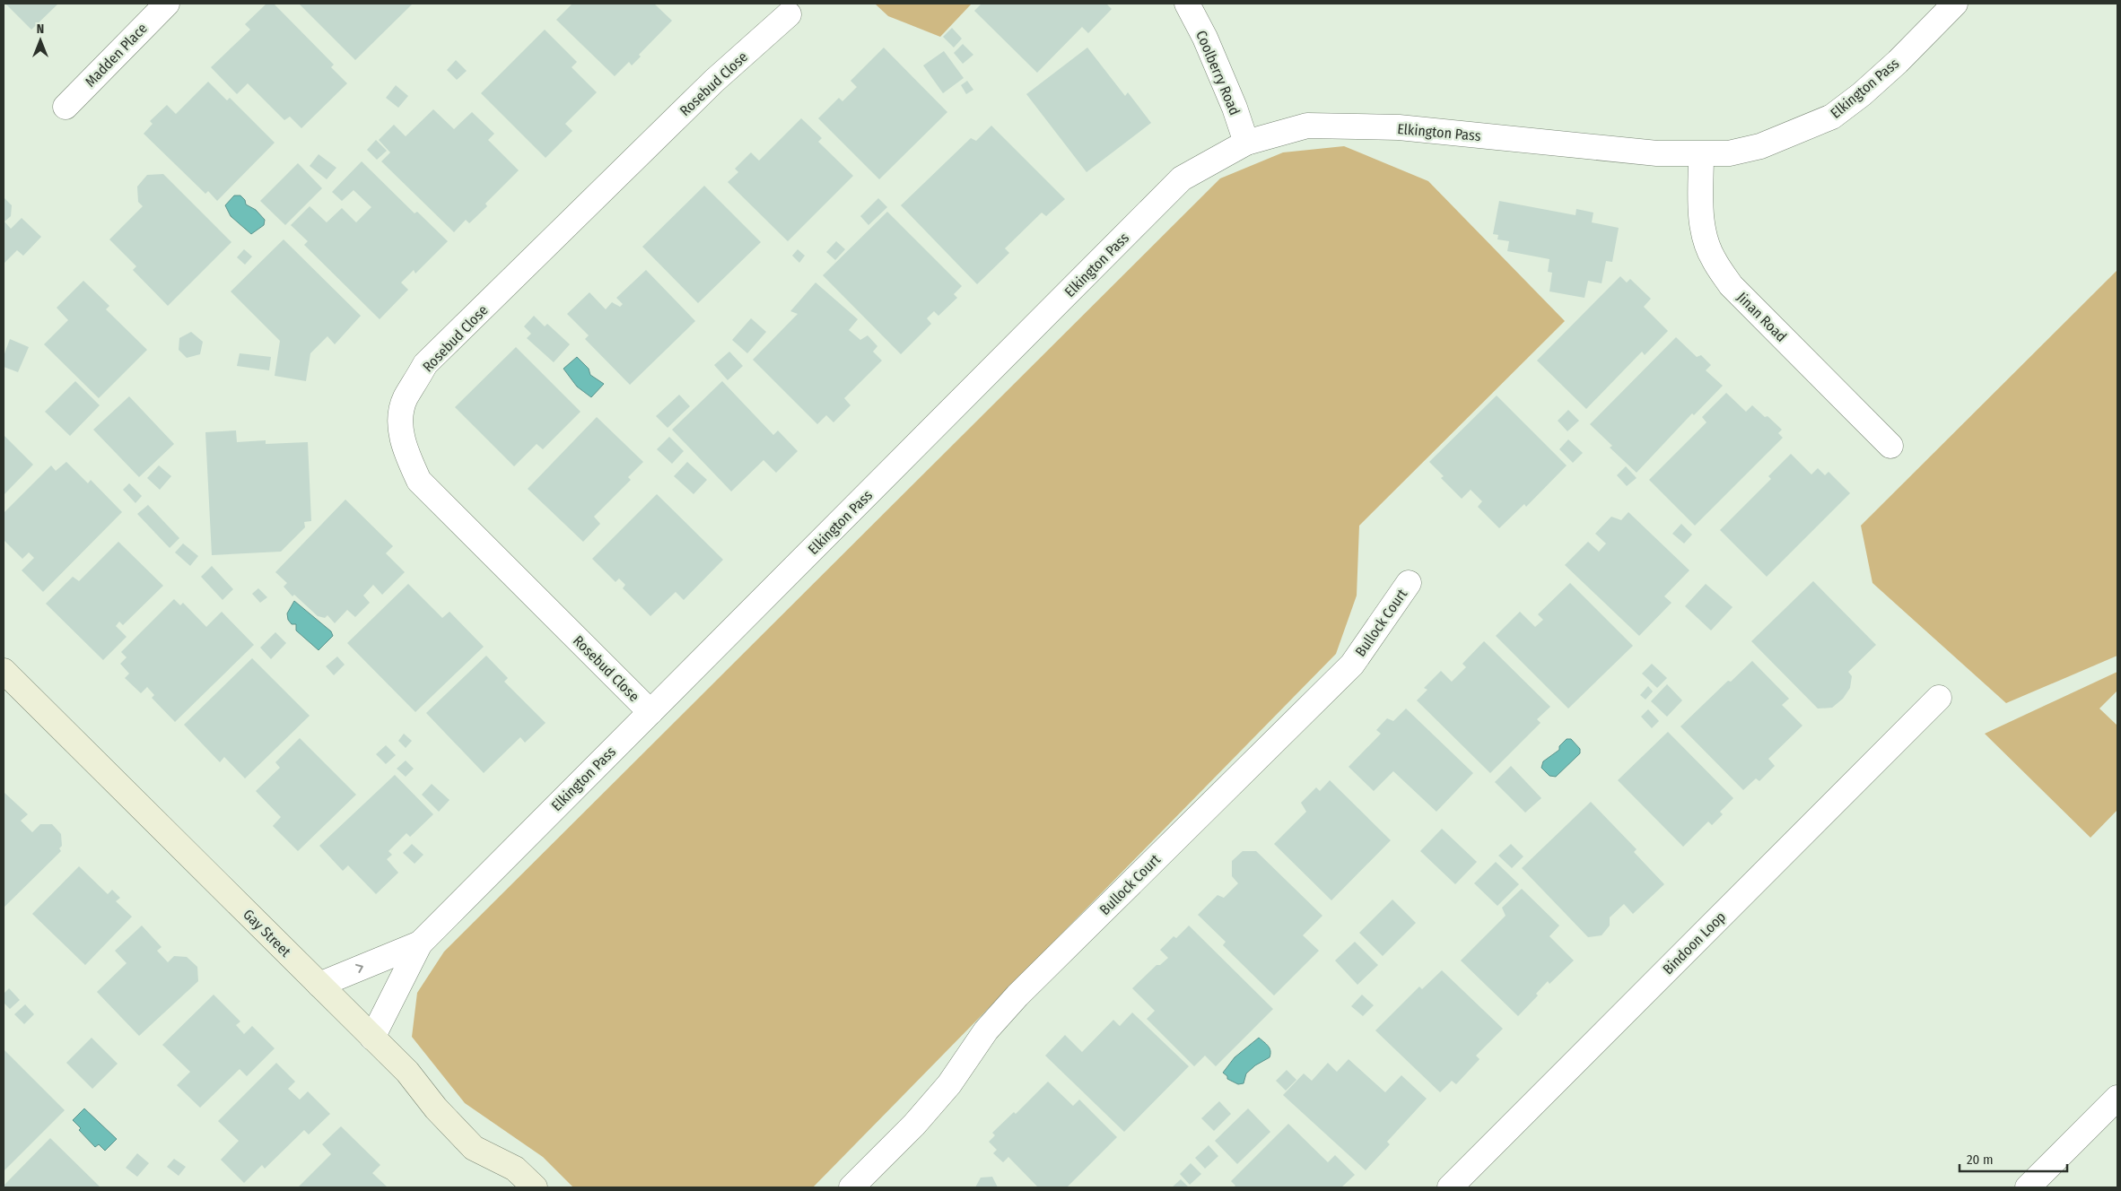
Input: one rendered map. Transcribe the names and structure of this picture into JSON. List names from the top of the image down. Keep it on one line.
{"streets":{"street":["Madden Place","Coolberry Road","Rosebud Close","Elkington Pass","Jinan Road","Bullock Court","Gay Street","Bindoon Loop"]},"crossings":[["Coolberry Road","Elkington Pass"],["Rosebud Close","Elkington Pass"],["Elkington Pass","Jinan Road"],["Elkington Pass","Gay Street"]],"scale_bar":"20 m","north":"top"}
